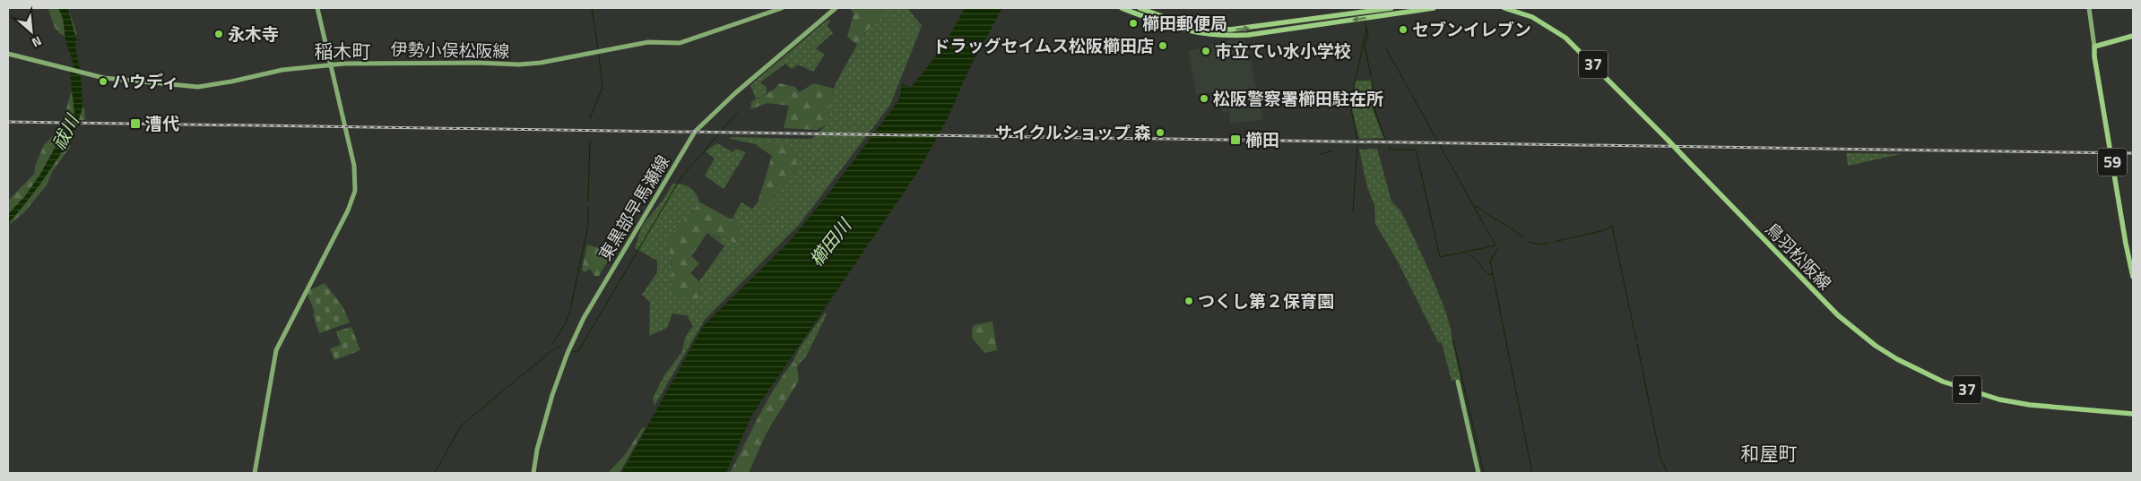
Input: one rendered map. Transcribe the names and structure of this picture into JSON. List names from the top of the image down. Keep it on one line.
{"streets":{"main road":["伊勢小俣松阪線","37","59","東黒部早馬瀬線","鳥羽松阪線"]},"districts":["稲木町","和屋町"],"water":["祓川","櫛田川"],"places":{"other":["櫛田郵便局","セブンイレブン","永木寺","ドラッグセイムス松阪櫛田店","市立てい水小学校","ハウディ","松阪警察署櫛田駐在所","サイクルショップ 森","つくし第２保育園"],"transit":["漕代","櫛田"]},"north":"bottom right"}
